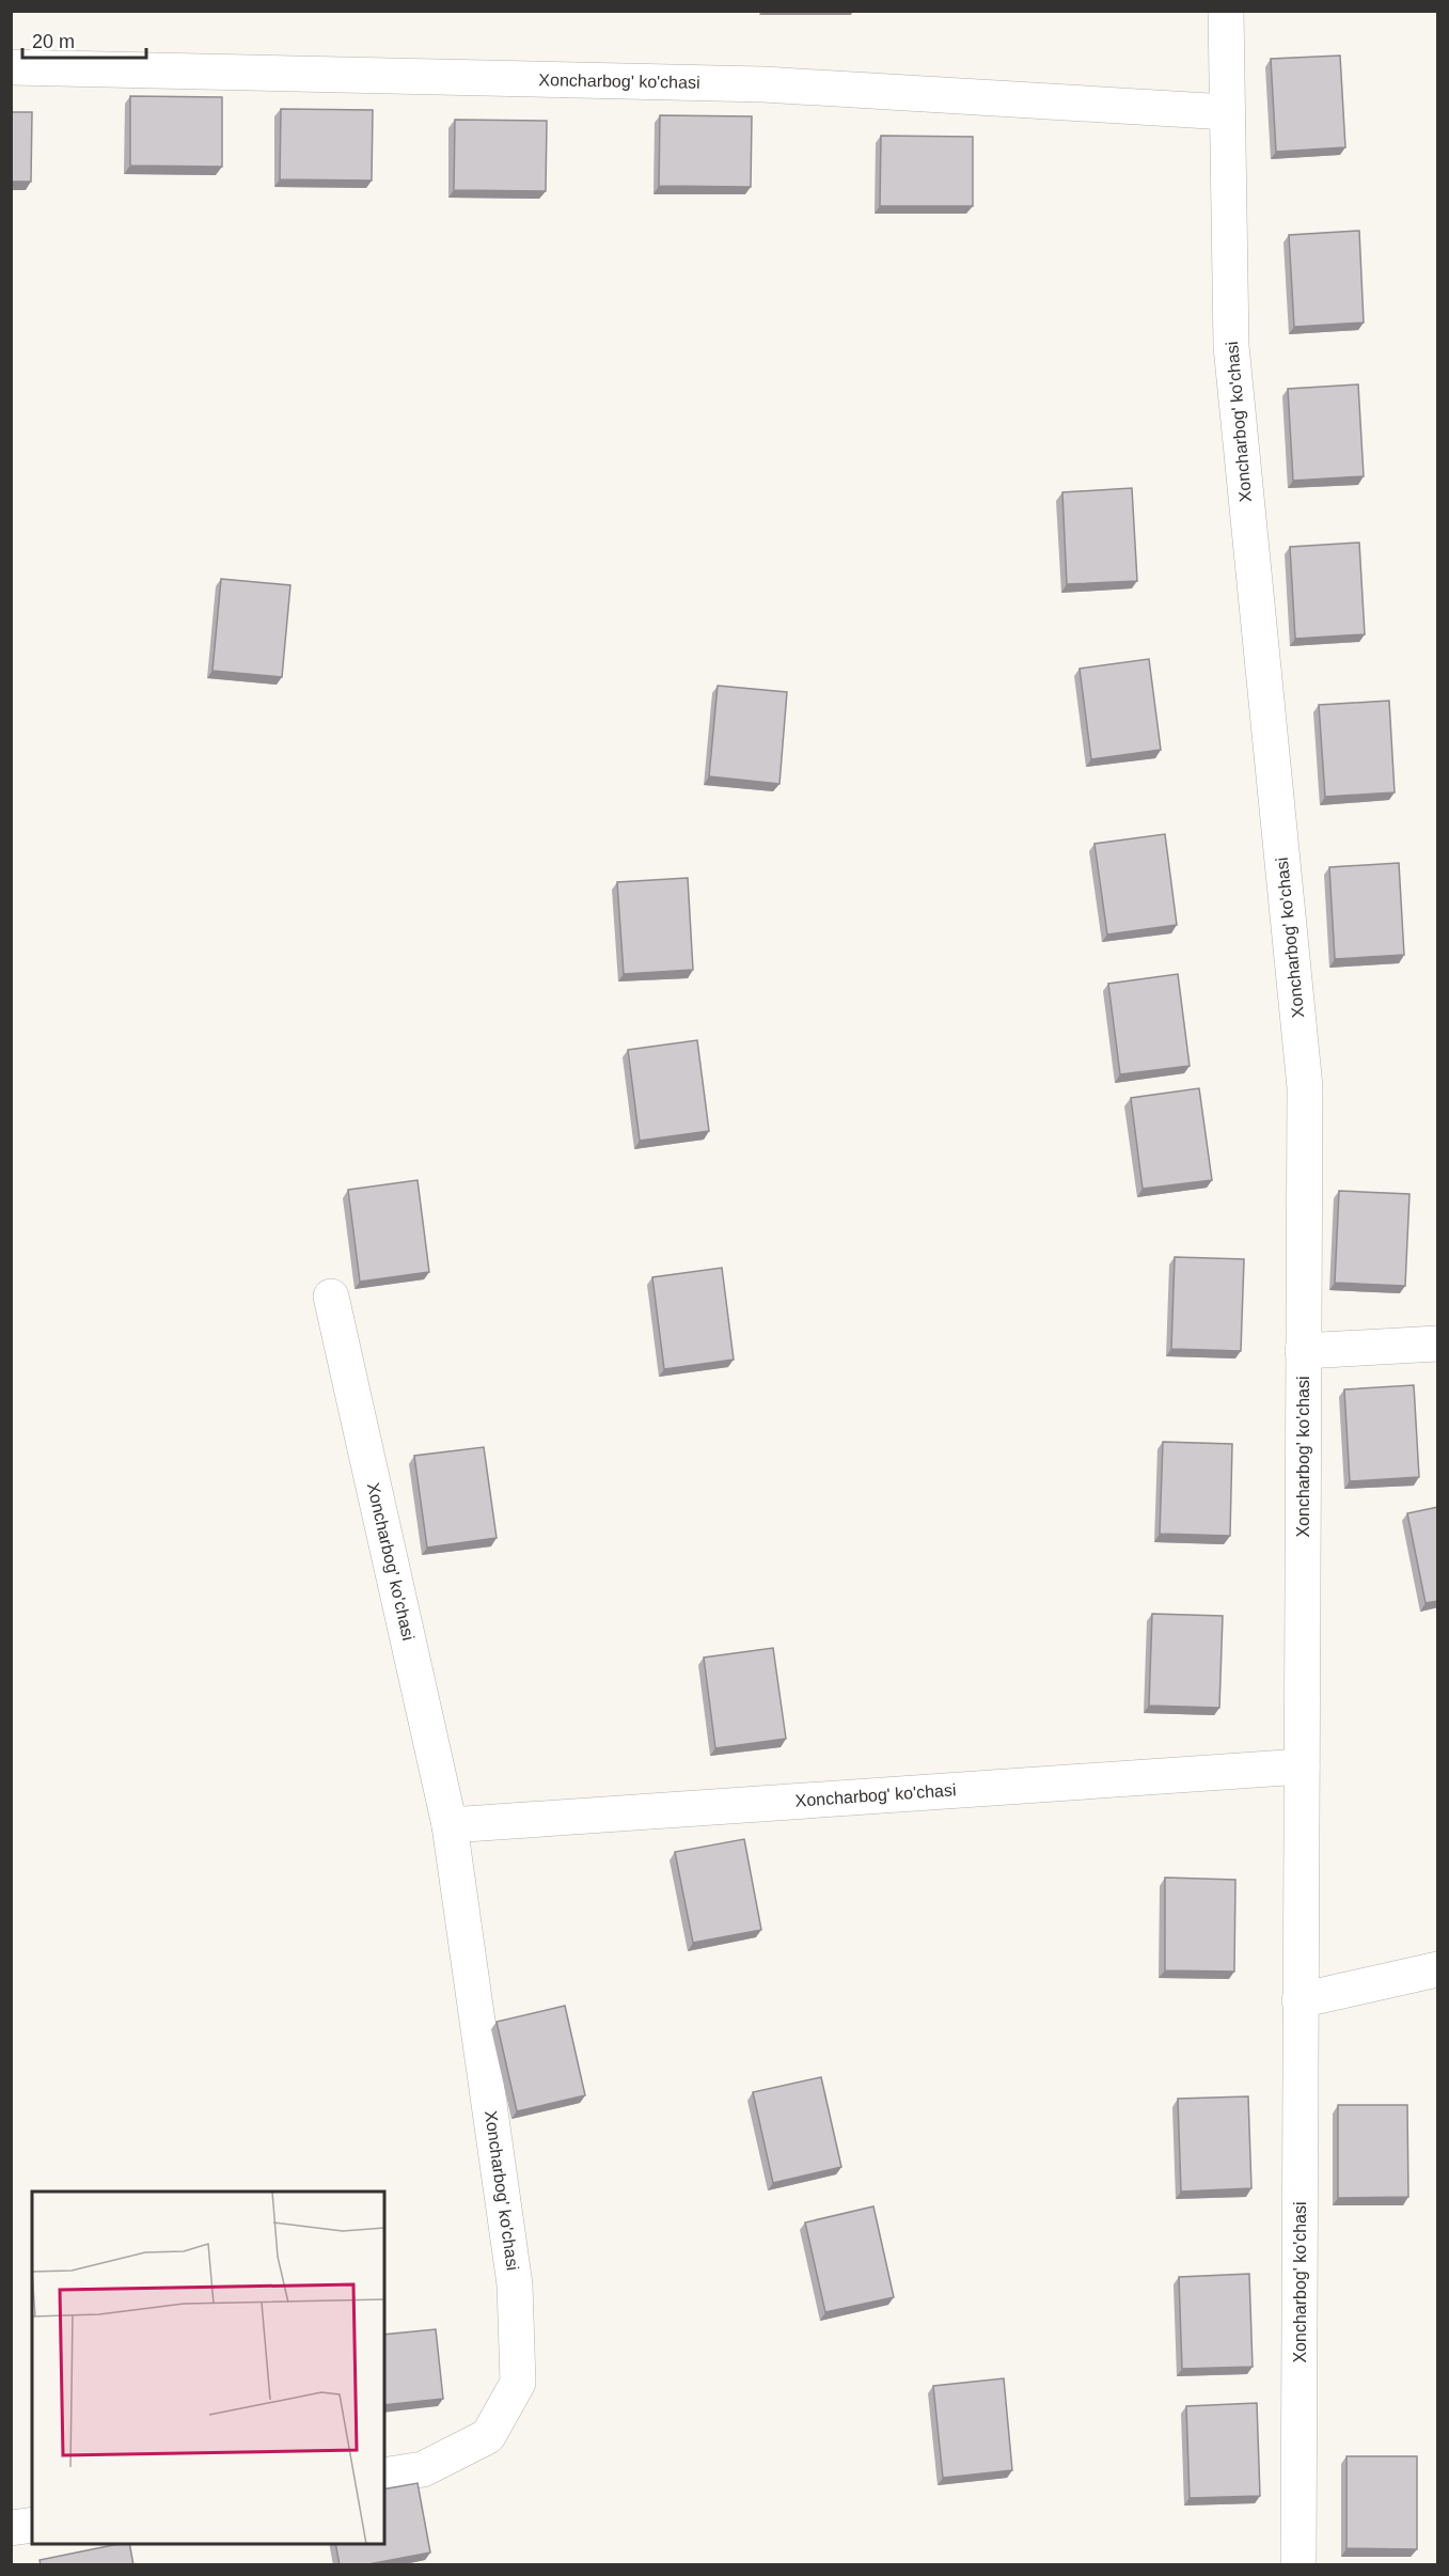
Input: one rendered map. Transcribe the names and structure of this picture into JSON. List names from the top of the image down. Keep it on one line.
{"streets":{"street":["Xoncharbog' ko'chasi"]},"scale_bar":"20 m"}
